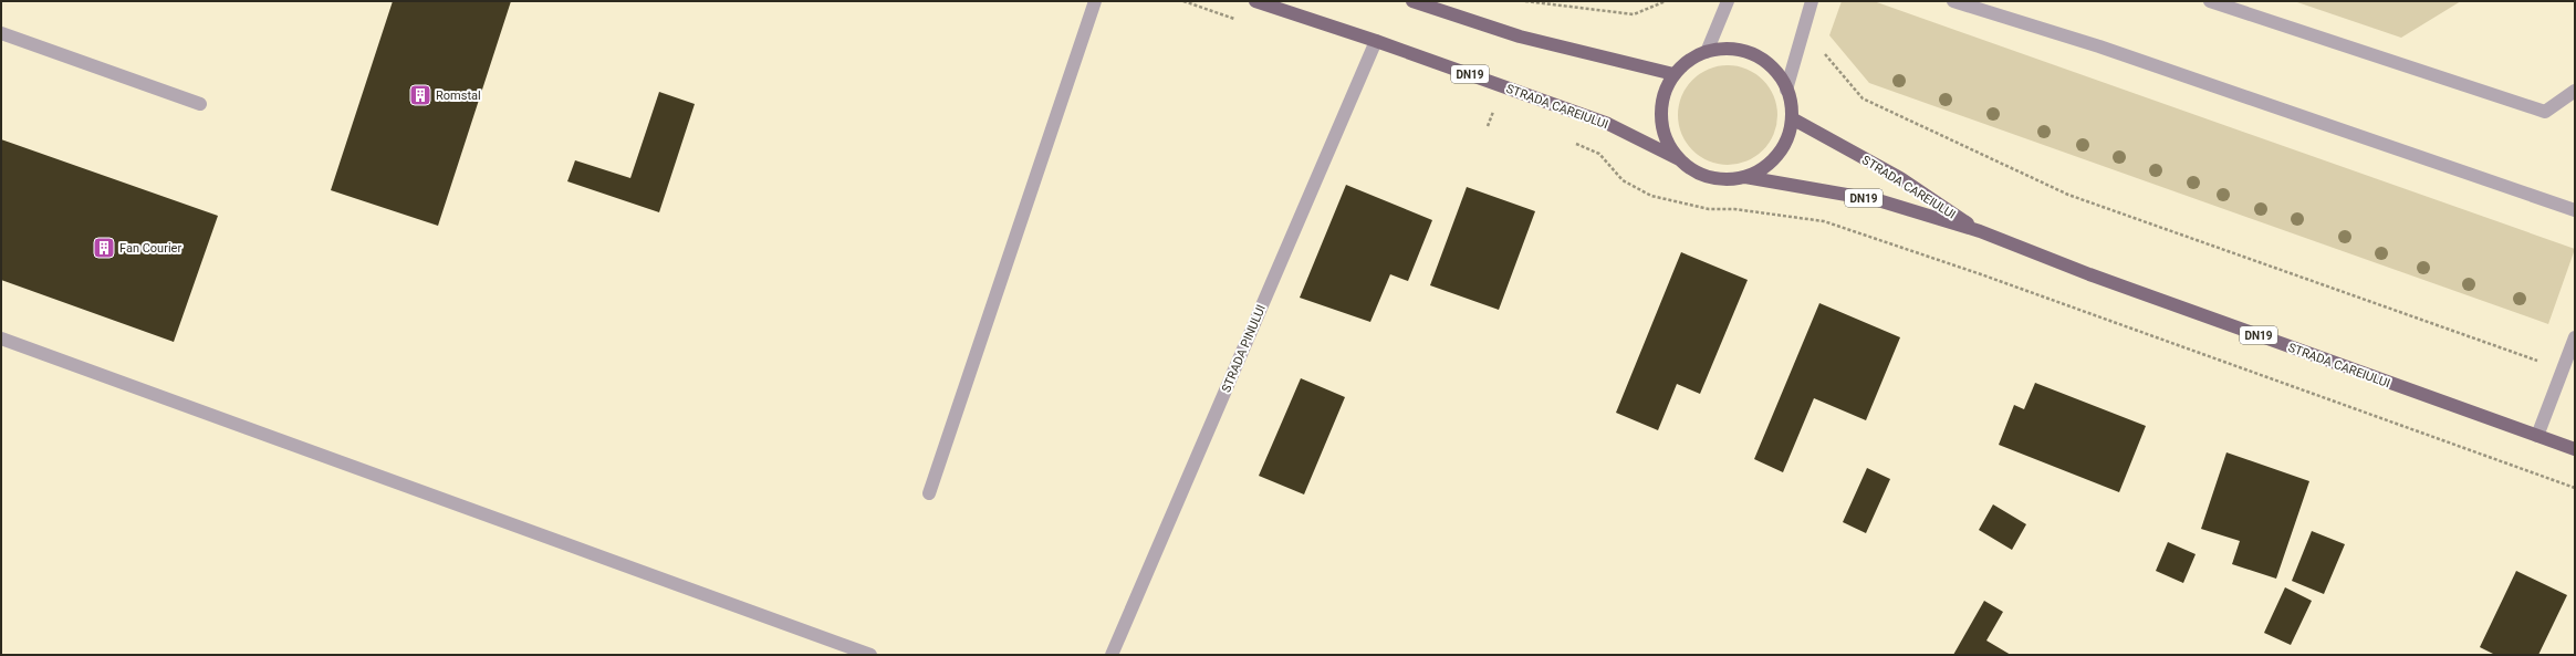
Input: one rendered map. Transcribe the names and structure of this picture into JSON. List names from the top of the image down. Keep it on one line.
{"streets":{"main road":["DN19","STRADA CAREIULUI"],"street":["STRADA PINULUI"]},"crossings":[["DN19","STRADA CAREIULUI"],["STRADA CAREIULUI","STRADA PINULUI"]],"places":{"building":["Romstal","Fan Courier"]}}
